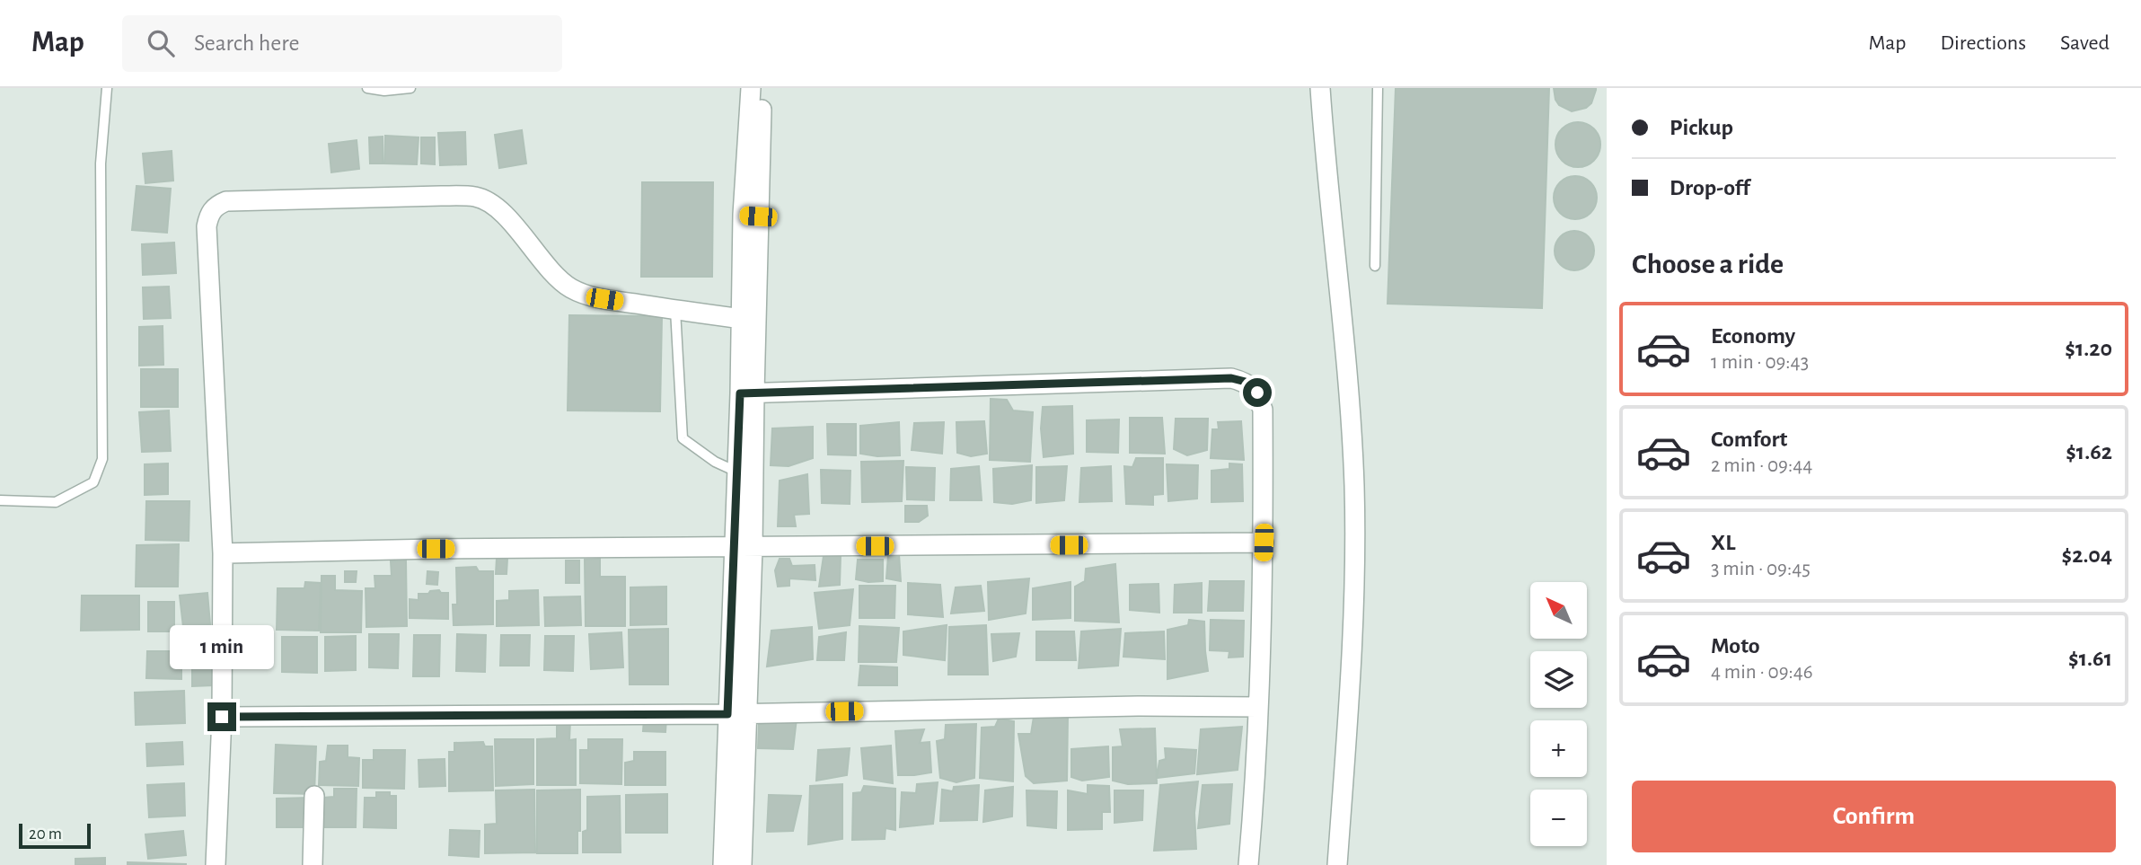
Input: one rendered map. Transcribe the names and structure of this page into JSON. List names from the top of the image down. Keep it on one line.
{"scale_bar":"20 m","north":"top left","page":{"header":"Map","search":"Search here","nav":["Map","Directions","Saved"],"banner":["Pickup","Drop-off"],"heading":"Choose a ride","list":[{"name":"Economy","note":"1 min · 09:43","value":"$1.20"},{"name":"Comfort","note":"2 min · 09:44","value":"$1.62"},{"name":"XL","note":"3 min · 09:45","value":"$2.04"},{"name":"Moto","note":"4 min · 09:46","value":"$1.61"}],"map_buttons":["+","−"],"bubble":"1 min","buttons":"Confirm","scale":"20 m"}}
